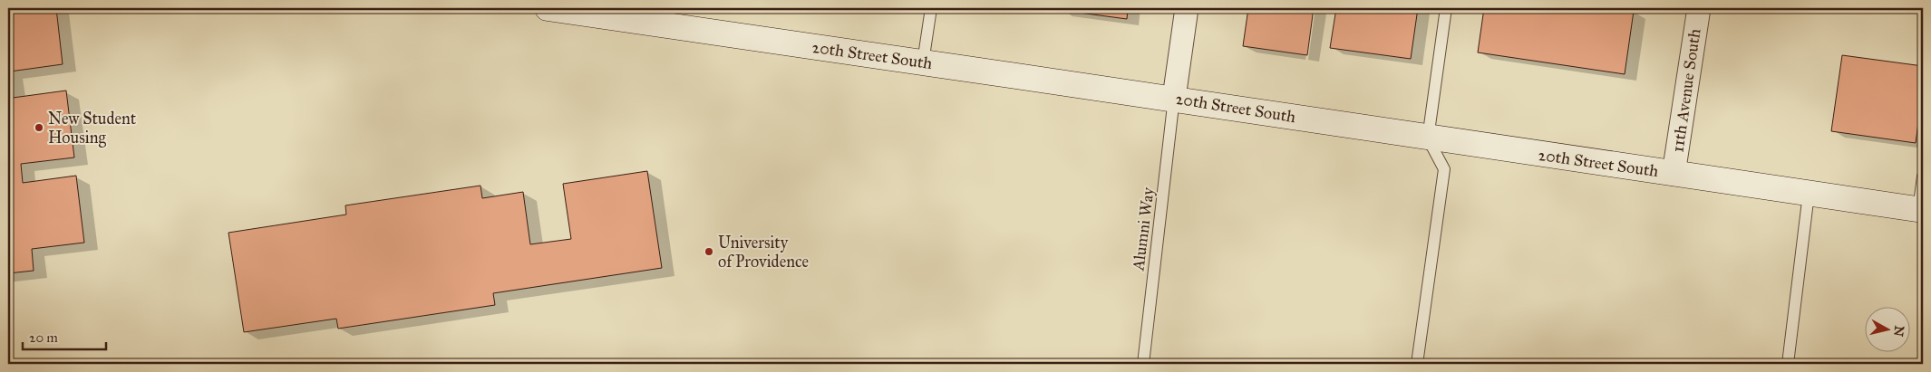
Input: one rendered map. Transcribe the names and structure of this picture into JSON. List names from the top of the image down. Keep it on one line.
{"streets":{"street":["20th Street South","11th Avenue South"],"lane":["Alumni Way"]},"crossings":[["20th Street South","11th Avenue South"],["20th Street South","Alumni Way"]],"places":["New Student Housing","University of Providence"],"scale_bar":"20 m","north":"right"}
